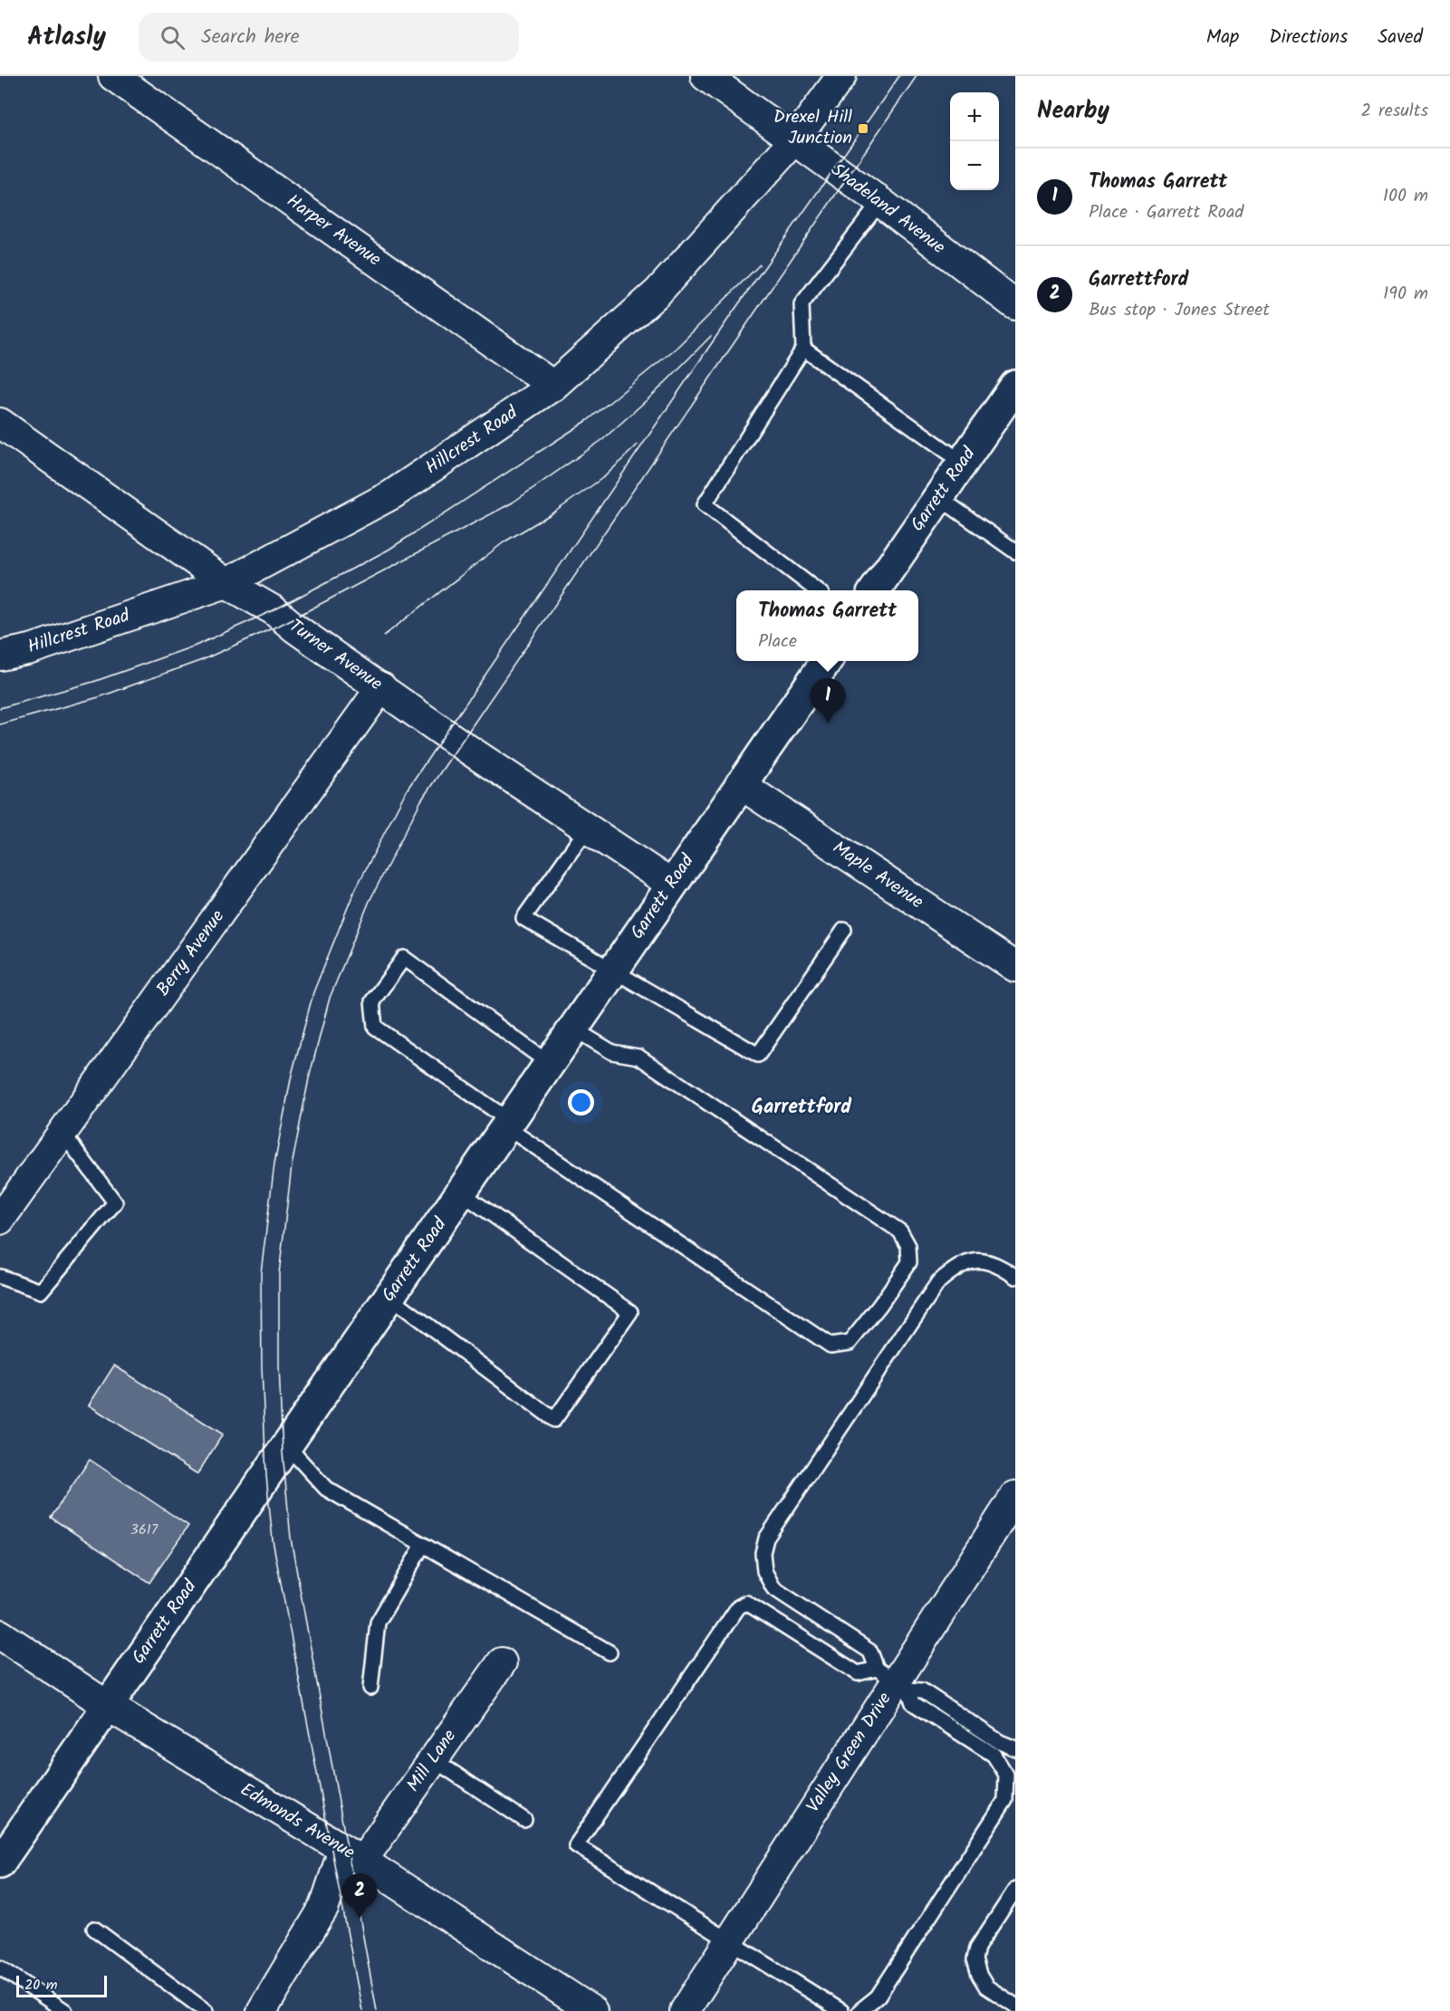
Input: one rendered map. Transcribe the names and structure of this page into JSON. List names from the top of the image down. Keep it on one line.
{"streets":{"main road":["Garrett Road"],"street":["Shadeland Avenue","Harper Avenue","Hillcrest Road","Turner Avenue","Maple Avenue","Berry Avenue","Valley Green Drive","Mill Lane","Edmonds Avenue"]},"crossings":[["Shadeland Avenue","Hillcrest Road"],["Harper Avenue","Hillcrest Road"],["Hillcrest Road","Turner Avenue"],["Garrett Road","Turner Avenue"],["Garrett Road","Maple Avenue"],["Garrett Road","Edmonds Avenue"],["Turner Avenue","Berry Avenue"],["Mill Lane","Edmonds Avenue"]],"districts":["Garrettford"],"places":{"transit":["Drexel Hill Junction"]},"house_numbers":["3617"],"scale_bar":"20 m","page":{"header":"Atlasly","search":"Search here","nav":["Map","Directions","Saved"],"heading":["Nearby","2 results"],"map_buttons":["+","−"],"list":[{"mark":"1","name":"Thomas Garrett","note":"Place · Garrett Road","value":"100 m"},{"mark":"2","name":"Garrettford","note":"Bus stop · Jones Street","value":"190 m"}],"popup":["Thomas Garrett","Place"],"pins":["1","2"],"scale":"20 m"}}
